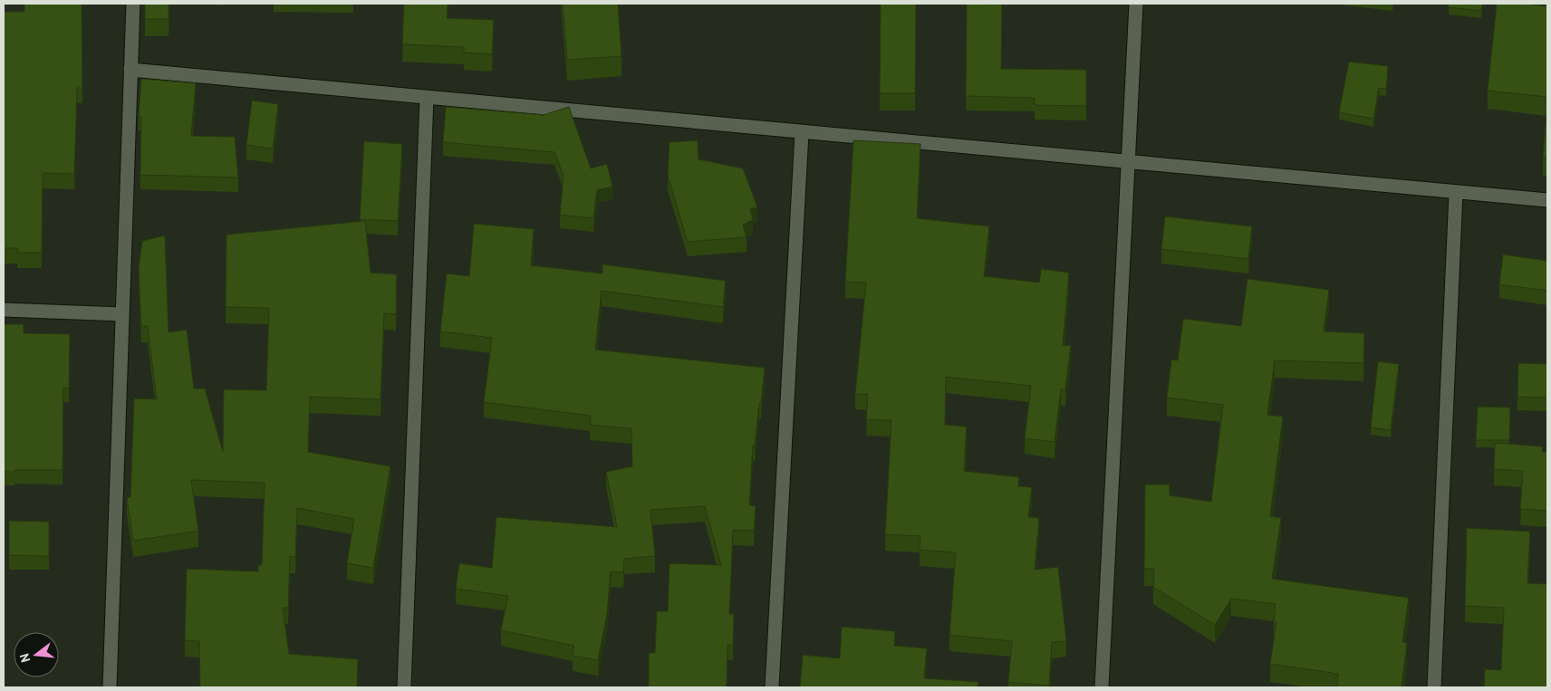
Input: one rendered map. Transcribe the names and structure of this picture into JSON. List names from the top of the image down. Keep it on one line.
{"north":"left"}
